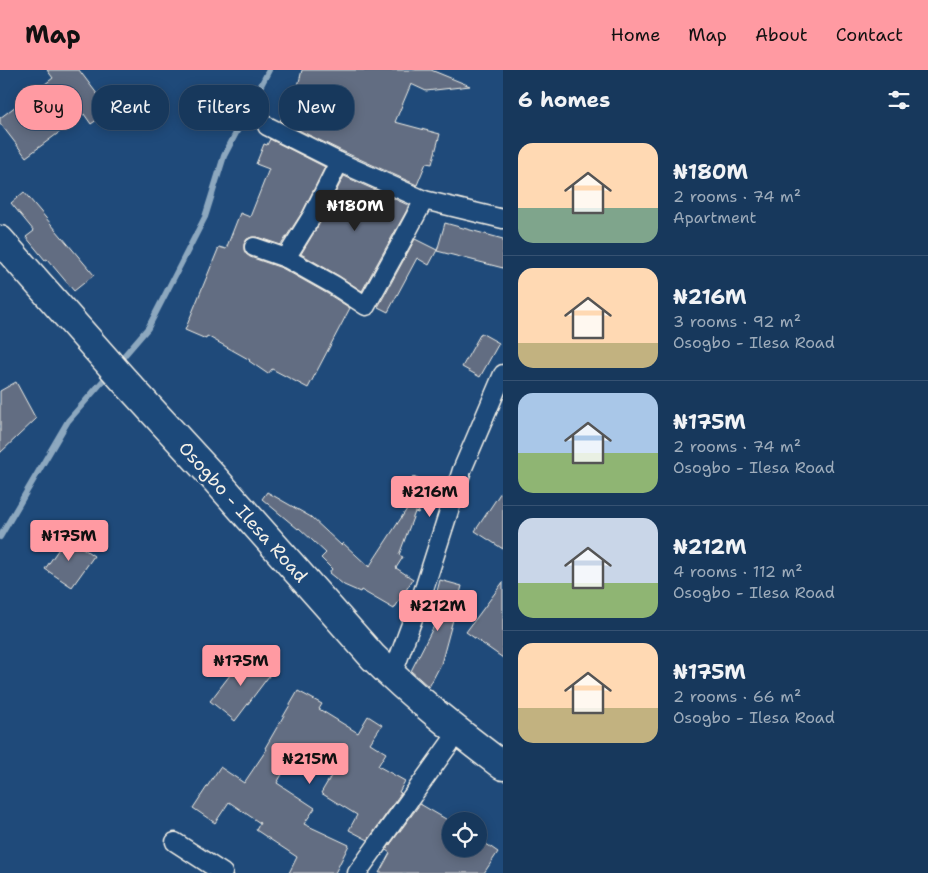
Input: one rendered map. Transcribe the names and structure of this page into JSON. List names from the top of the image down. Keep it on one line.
{"streets":{"main road":["Osogbo - Ilesa Road"]},"page":{"header":"Map","nav":["Home","Map","About","Contact"],"heading":"6 homes","chip":["Buy","Rent","Filters","New"],"list":[{"name":"₦180M","note":"2 rooms · 74 m² · Apartment"},{"name":"₦216M","note":"3 rooms · 92 m² · Osogbo - Ilesa Road"},{"name":"₦175M","note":"2 rooms · 74 m² · Osogbo - Ilesa Road"},{"name":"₦212M","note":"4 rooms · 112 m² · Osogbo - Ilesa Road"},{"name":"₦175M","note":"2 rooms · 66 m² · Osogbo - Ilesa Road"}],"price":["₦180M","₦216M","₦175M","₦212M","₦175M","₦215M"]}}
